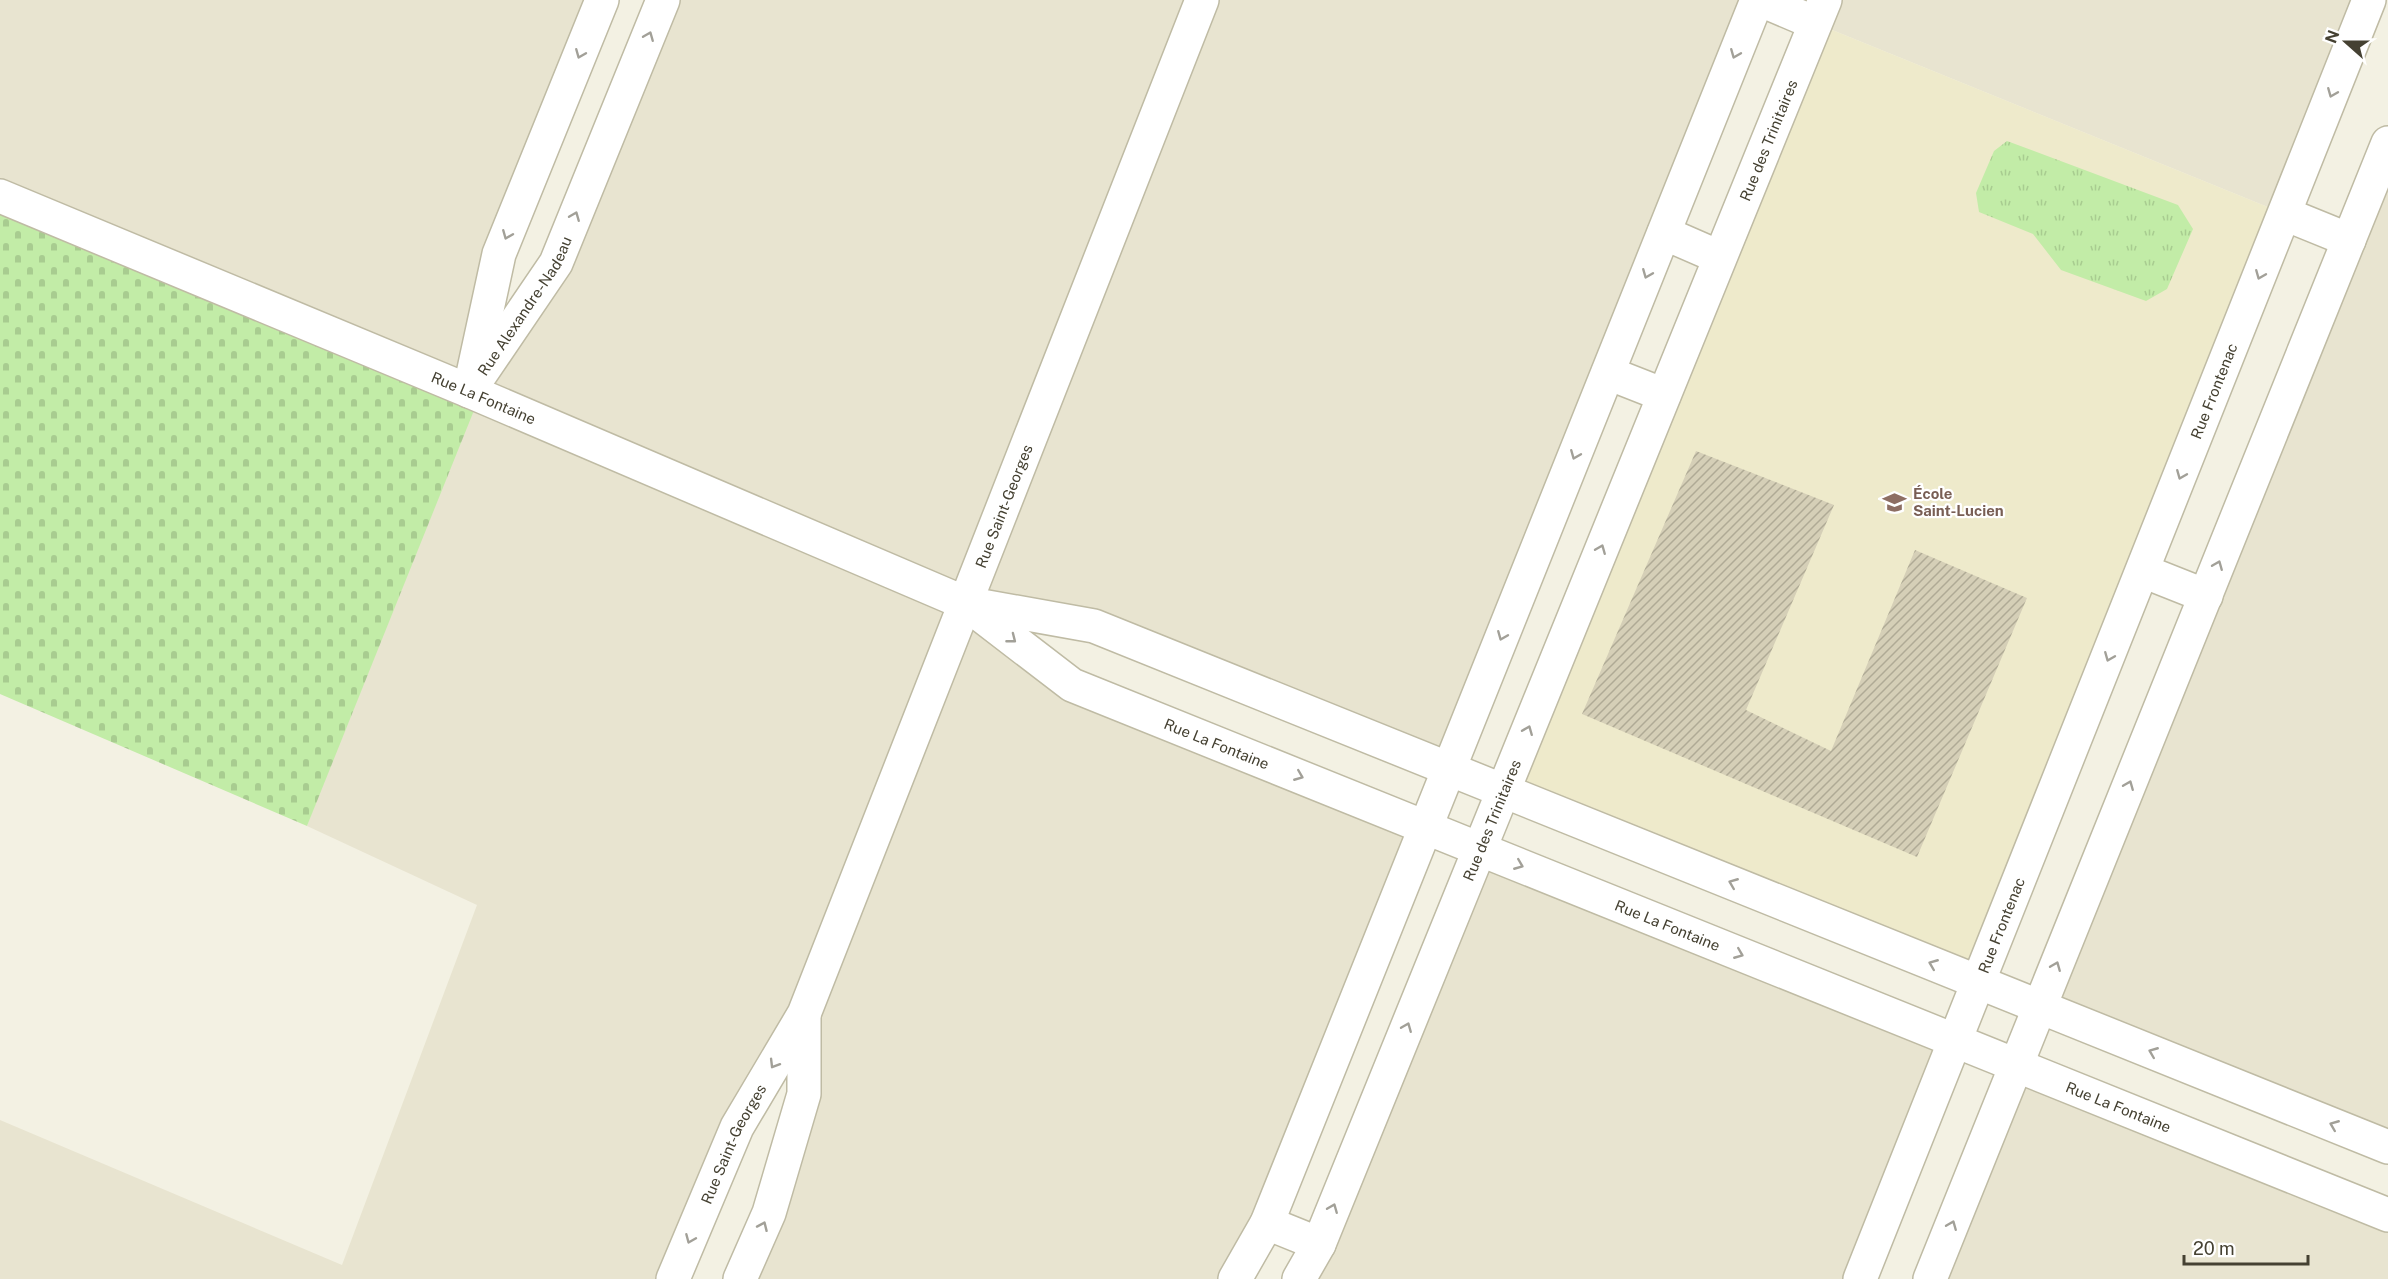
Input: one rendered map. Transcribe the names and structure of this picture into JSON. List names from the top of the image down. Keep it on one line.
{"streets":{"street":["Rue des Trinitaires","Rue Alexandre-Nadeau","Rue Frontenac","Rue La Fontaine","Rue Saint-Georges"]},"crossings":[["Rue des Trinitaires","Rue La Fontaine"],["Rue Alexandre-Nadeau","Rue La Fontaine"],["Rue Frontenac","Rue La Fontaine"],["Rue La Fontaine","Rue Saint-Georges"]],"places":{"school or university":["École Saint-Lucien"]},"scale_bar":"20 m","north":"left"}
